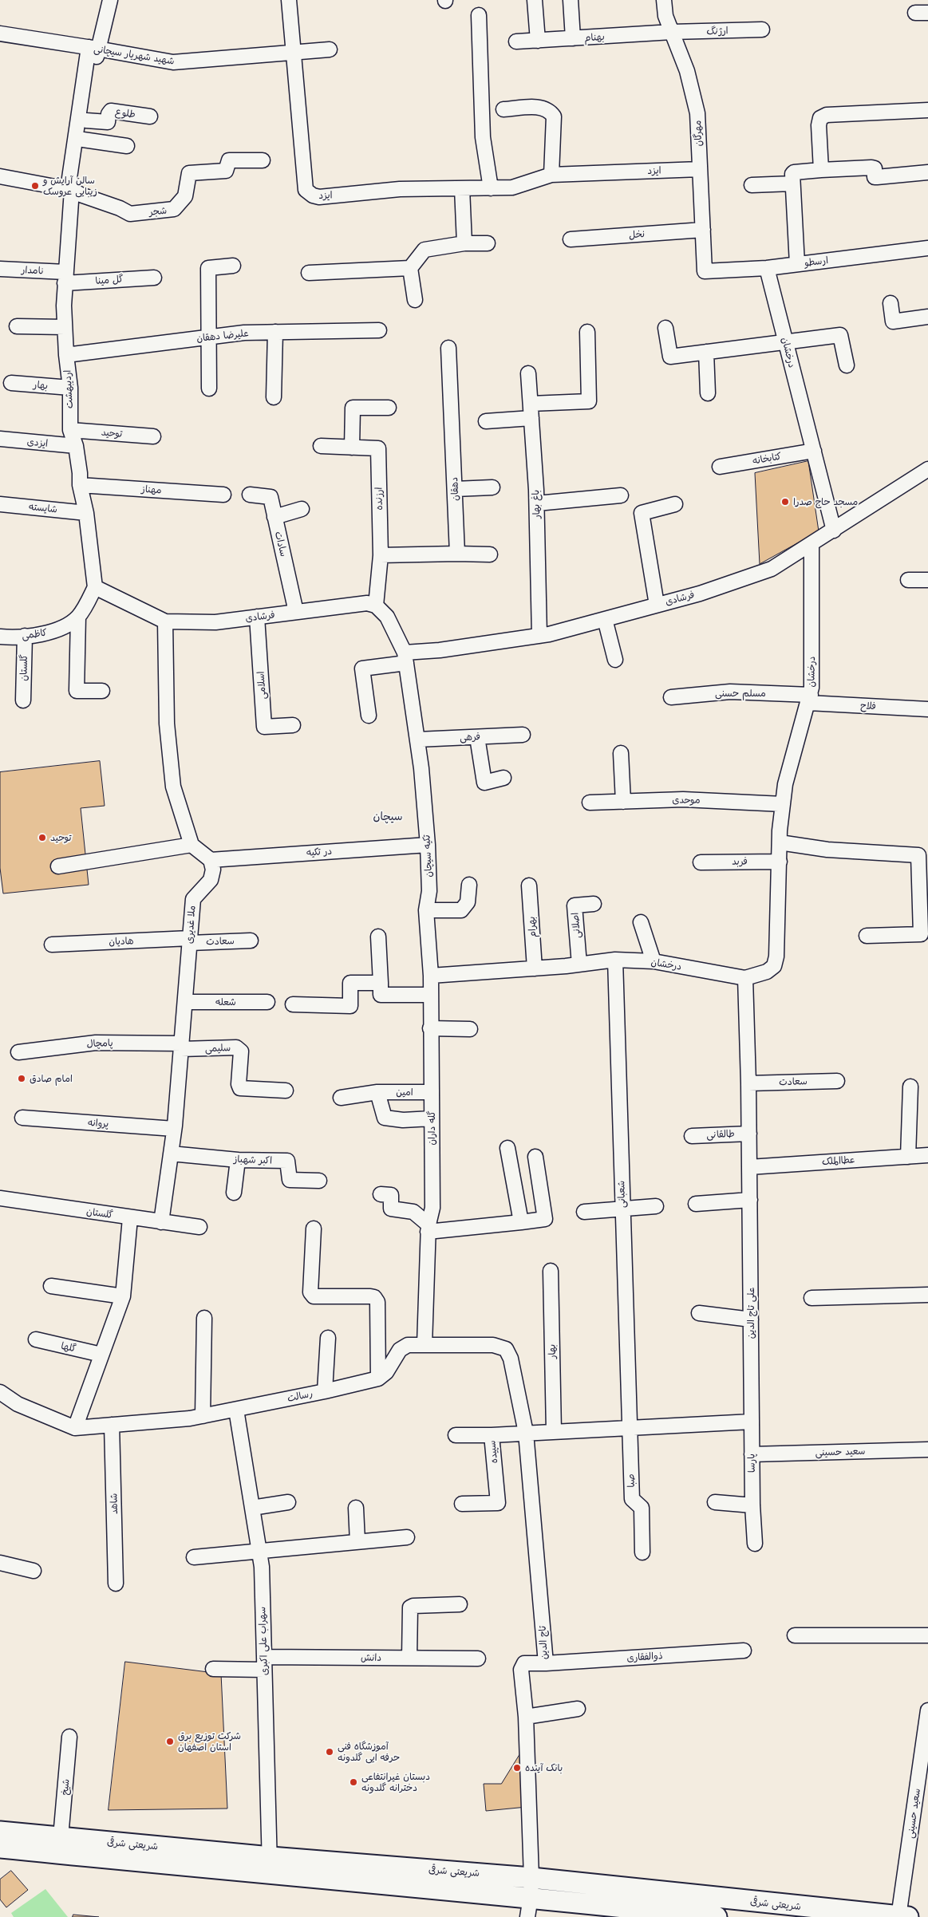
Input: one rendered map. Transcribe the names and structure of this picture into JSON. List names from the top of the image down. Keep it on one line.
{"streets":{"main road":["شریعتی شرقی"],"street":["ارژنگ","بهنام","شهید شهریار سیچانی","طلوع","مهرگان","ایزد","شجر","نخل","ارسطو","نامدار","گل مینا","علیرضا دهقان","درخشان","بهار","اردیبهشت","توحید","ایزدی","کتابخانه","دهقان","مهناز","ارزنده","باغ بهار","شایسته","سادات","فرشادی","کاظمی","گلستان","اسلامی","مسلم حسنی","فلاح","فرهی","موحدی","در تکیه","تکیه سیچان","فربد","ملا غدیری","اصلانی","بهرام","هادیان","سعادت","شعله","پامچال","سلیمی","امین","پروانه","گله داران","طالقانی","اکبر شهباز","عطاالملک","شعبانی","علی تاج الدین","گلها","رسالت","سپیده","سعید حسینی","پارسا","صبا","شاهد","سهراب علی اکبری","تاج الدین","ذوالفقاری","دانش","شیخ"]},"crossings":[["ارژنگ","بهنام"],["ارژنگ","مهرگان"],["بهنام","مهرگان"],["شهید شهریار سیچانی","ایزد"],["شهید شهریار سیچانی","اردیبهشت"],["طلوع","اردیبهشت"],["مهرگان","ایزد"],["مهرگان","نخل"],["مهرگان","ارسطو"],["شجر","اردیبهشت"],["ارسطو","درخشان"],["نامدار","گل مینا"],["نامدار","اردیبهشت"],["گل مینا","اردیبهشت"],["علیرضا دهقان","اردیبهشت"],["درخشان","کتابخانه"],["درخشان","فرشادی"],["درخشان","مسلم حسنی"],["درخشان","فلاح"],["درخشان","موحدی"],["درخشان","فربد"],["درخشان","اصلانی"],["درخشان","بهرام"],["درخشان","گله داران"],["درخشان","شعبانی"],["درخشان","علی تاج الدین"],["بهار","اردیبهشت"],["اردیبهشت","توحید"],["اردیبهشت","ایزدی"],["اردیبهشت","مهناز"],["اردیبهشت","شایسته"],["اردیبهشت","فرشادی"],["اردیبهشت","کاظمی"],["ارزنده","فرشادی"],["باغ بهار","فرشادی"],["سادات","فرشادی"],["فرشادی","کاظمی"],["فرشادی","اسلامی"],["کاظمی","گلستان"],["گلستان","ملا غدیری"],["مسلم حسنی","فلاح"],["فرهی","تکیه سیچان"],["در تکیه","تکیه سیچان"],["در تکیه","ملا غدیری"],["تکیه سیچان","گله داران"],["ملا غدیری","هادیان"],["ملا غدیری","سعادت"],["ملا غدیری","شعله"],["ملا غدیری","پامچال"],["ملا غدیری","سلیمی"],["ملا غدیری","پروانه"],["ملا غدیری","اکبر شهباز"],["هادیان","سعادت"],["سعادت","علی تاج الدین"],["پامچال","سلیمی"],["امین","گله داران"],["طالقانی","علی تاج الدین"],["عطاالملک","علی تاج الدین"],["شعبانی","صبا"],["علی تاج الدین","پارسا"],["رسالت","شاهد"],["رسالت","سهراب علی اکبری"],["سپیده","تاج الدین"],["سعید حسینی","پارسا"],["سعید حسینی","شریعتی شرقی"],["سهراب علی اکبری","دانش"],["سهراب علی اکبری","شریعتی شرقی"],["تاج الدین","ذوالفقاری"],["تاج الدین","شریعتی شرقی"],["شیخ","شریعتی شرقی"]],"districts":["سیچان"],"places":["سالن آرایش و زیبایی عروسک","مسجد حاج صدرا","توحید","امام صادق","شرکت توزیع برق استان اصفهان","آموزشگاه فنی حرفه ایی گلدونه","بانک آینده","دبستان غیرانتفاعی دخترانه گلدونه"]}
